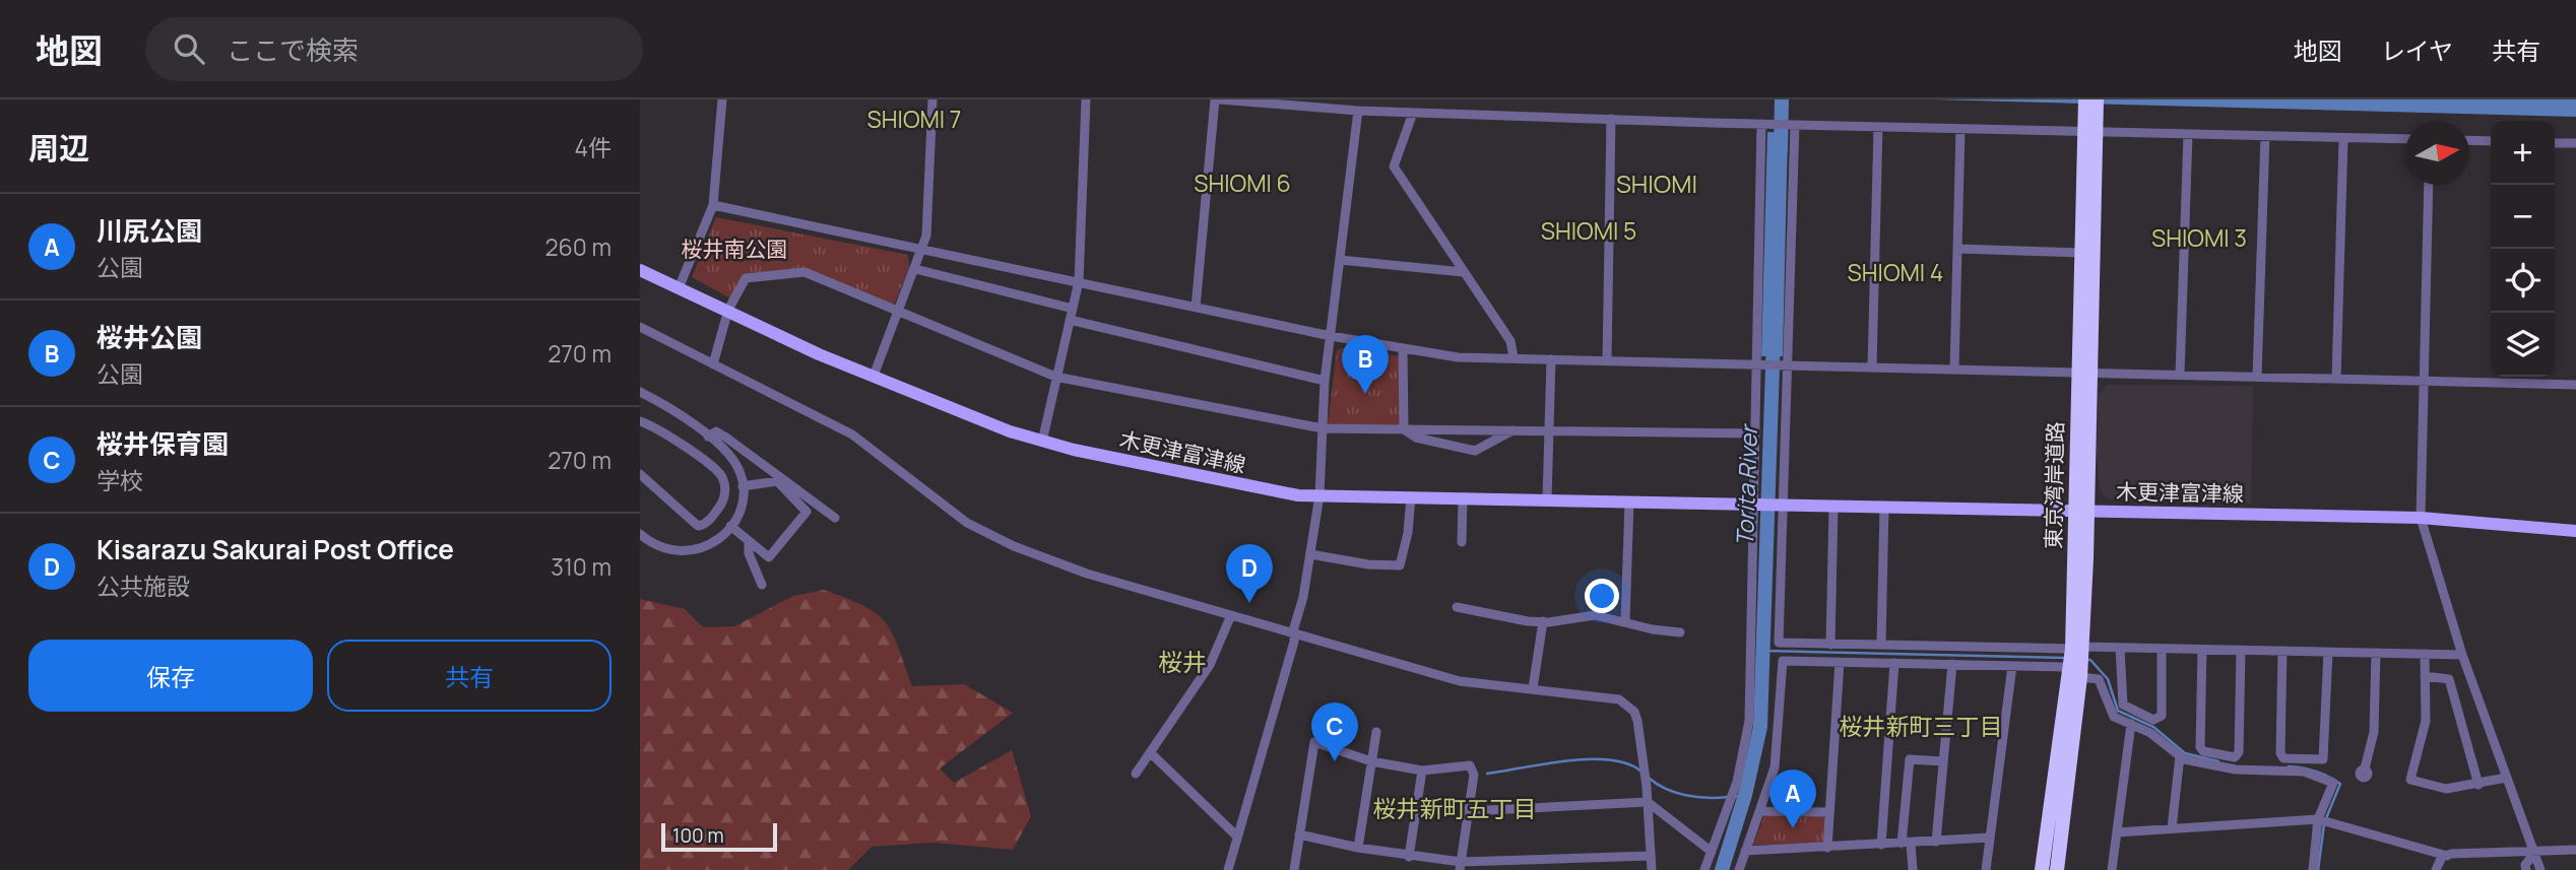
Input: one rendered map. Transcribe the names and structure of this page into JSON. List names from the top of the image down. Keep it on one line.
{"streets":{"highway":["東京湾岸道路"],"main road":["木更津富津線"]},"crossings":[["木更津富津線","東京湾岸道路"]],"districts":["SHIOMI 7","SHIOMI 6","SHIOMI","SHIOMI 5","SHIOMI 3","SHIOMI 4","桜井","桜井新町三丁目","桜井新町五丁目"],"water":["Torita River"],"parks":["桜井南公園"],"scale_bar":"100 m","north":"right","page":{"header":"地図","search":"ここで検索","nav":["地図","レイヤ","共有"],"heading":["周辺","4件"],"map_buttons":["+","−"],"list":[{"mark":"A","name":"川尻公園","note":"公園","value":"260 m"},{"mark":"B","name":"桜井公園","note":"公園","value":"270 m"},{"mark":"C","name":"桜井保育園","note":"学校","value":"270 m"},{"mark":"D","name":"Kisarazu Sakurai Post Office","note":"公共施設","value":"310 m"}],"pins":["B","D","C","A"],"buttons":["保存","共有"],"scale":"100 m"}}
